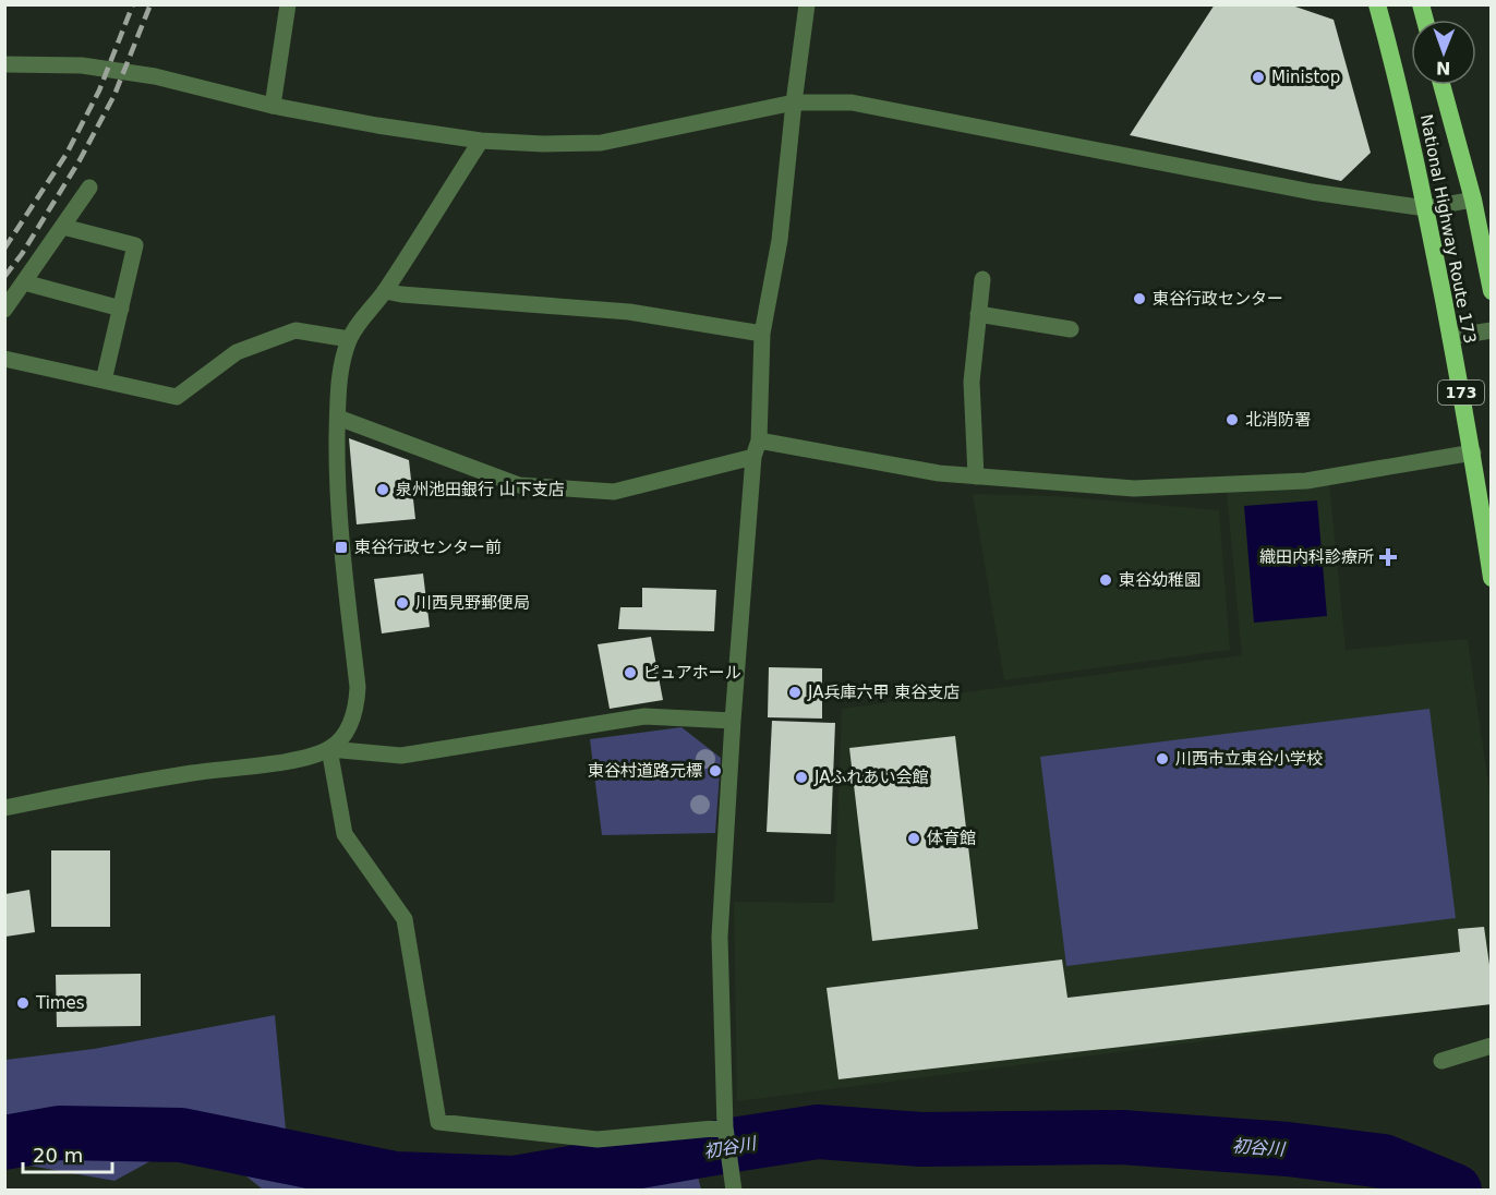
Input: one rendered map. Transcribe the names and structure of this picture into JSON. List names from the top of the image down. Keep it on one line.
{"streets":{"highway":["National Highway Route 173","173"]},"water":["初谷川"],"places":{"other":["Ministop","東谷行政センター","北消防署","泉州池田銀行 山下支店","東谷幼稚園","川西見野郵便局","ピュアホール","JA兵庫六甲 東谷支店","川西市立東谷小学校","東谷村道路元標","JAふれあい会館","体育館","Times"],"transit":["東谷行政センター前"],"health":["織田内科診療所"]},"scale_bar":"20 m","north":"bottom"}
